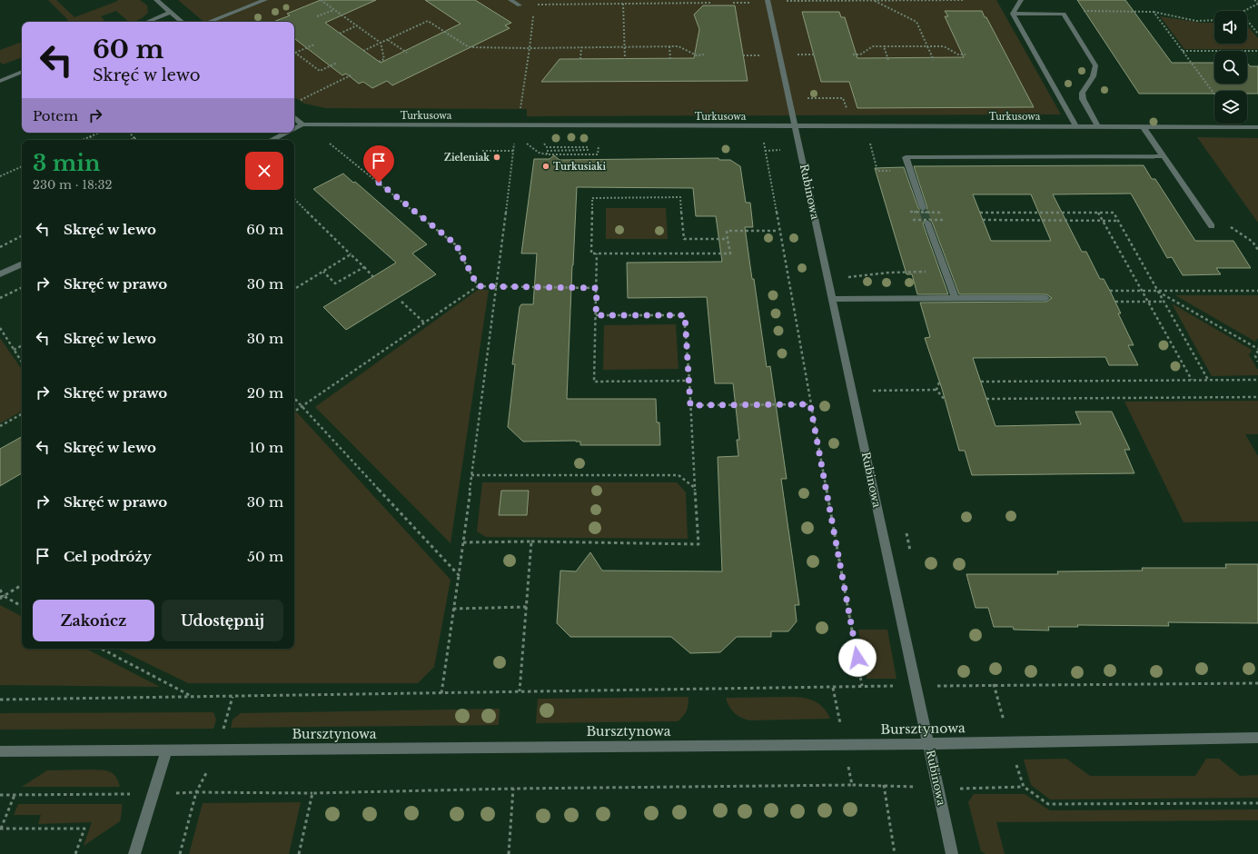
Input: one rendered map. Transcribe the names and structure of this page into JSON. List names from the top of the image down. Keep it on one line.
{"streets":{"street":["Turkusowa","Rubinowa","Bursztynowa"]},"crossings":[["Turkusowa","Rubinowa"],["Rubinowa","Bursztynowa"]],"places":["Zieleniak","Turkusiaki"],"page":{"turn":["60 m","Skręć w lewo"],"then":"Potem","heading":["3 min","230 m · 18:32"],"list":[{"name":"Skręć w lewo","value":"60 m"},{"name":"Skręć w prawo","value":"30 m"},{"name":"Skręć w lewo","value":"30 m"},{"name":"Skręć w prawo","value":"20 m"},{"name":"Skręć w lewo","value":"10 m"},{"name":"Skręć w prawo","value":"30 m"},{"name":"Cel podróży","value":"50 m"}],"buttons":["Zakończ","Udostępnij"]}}
